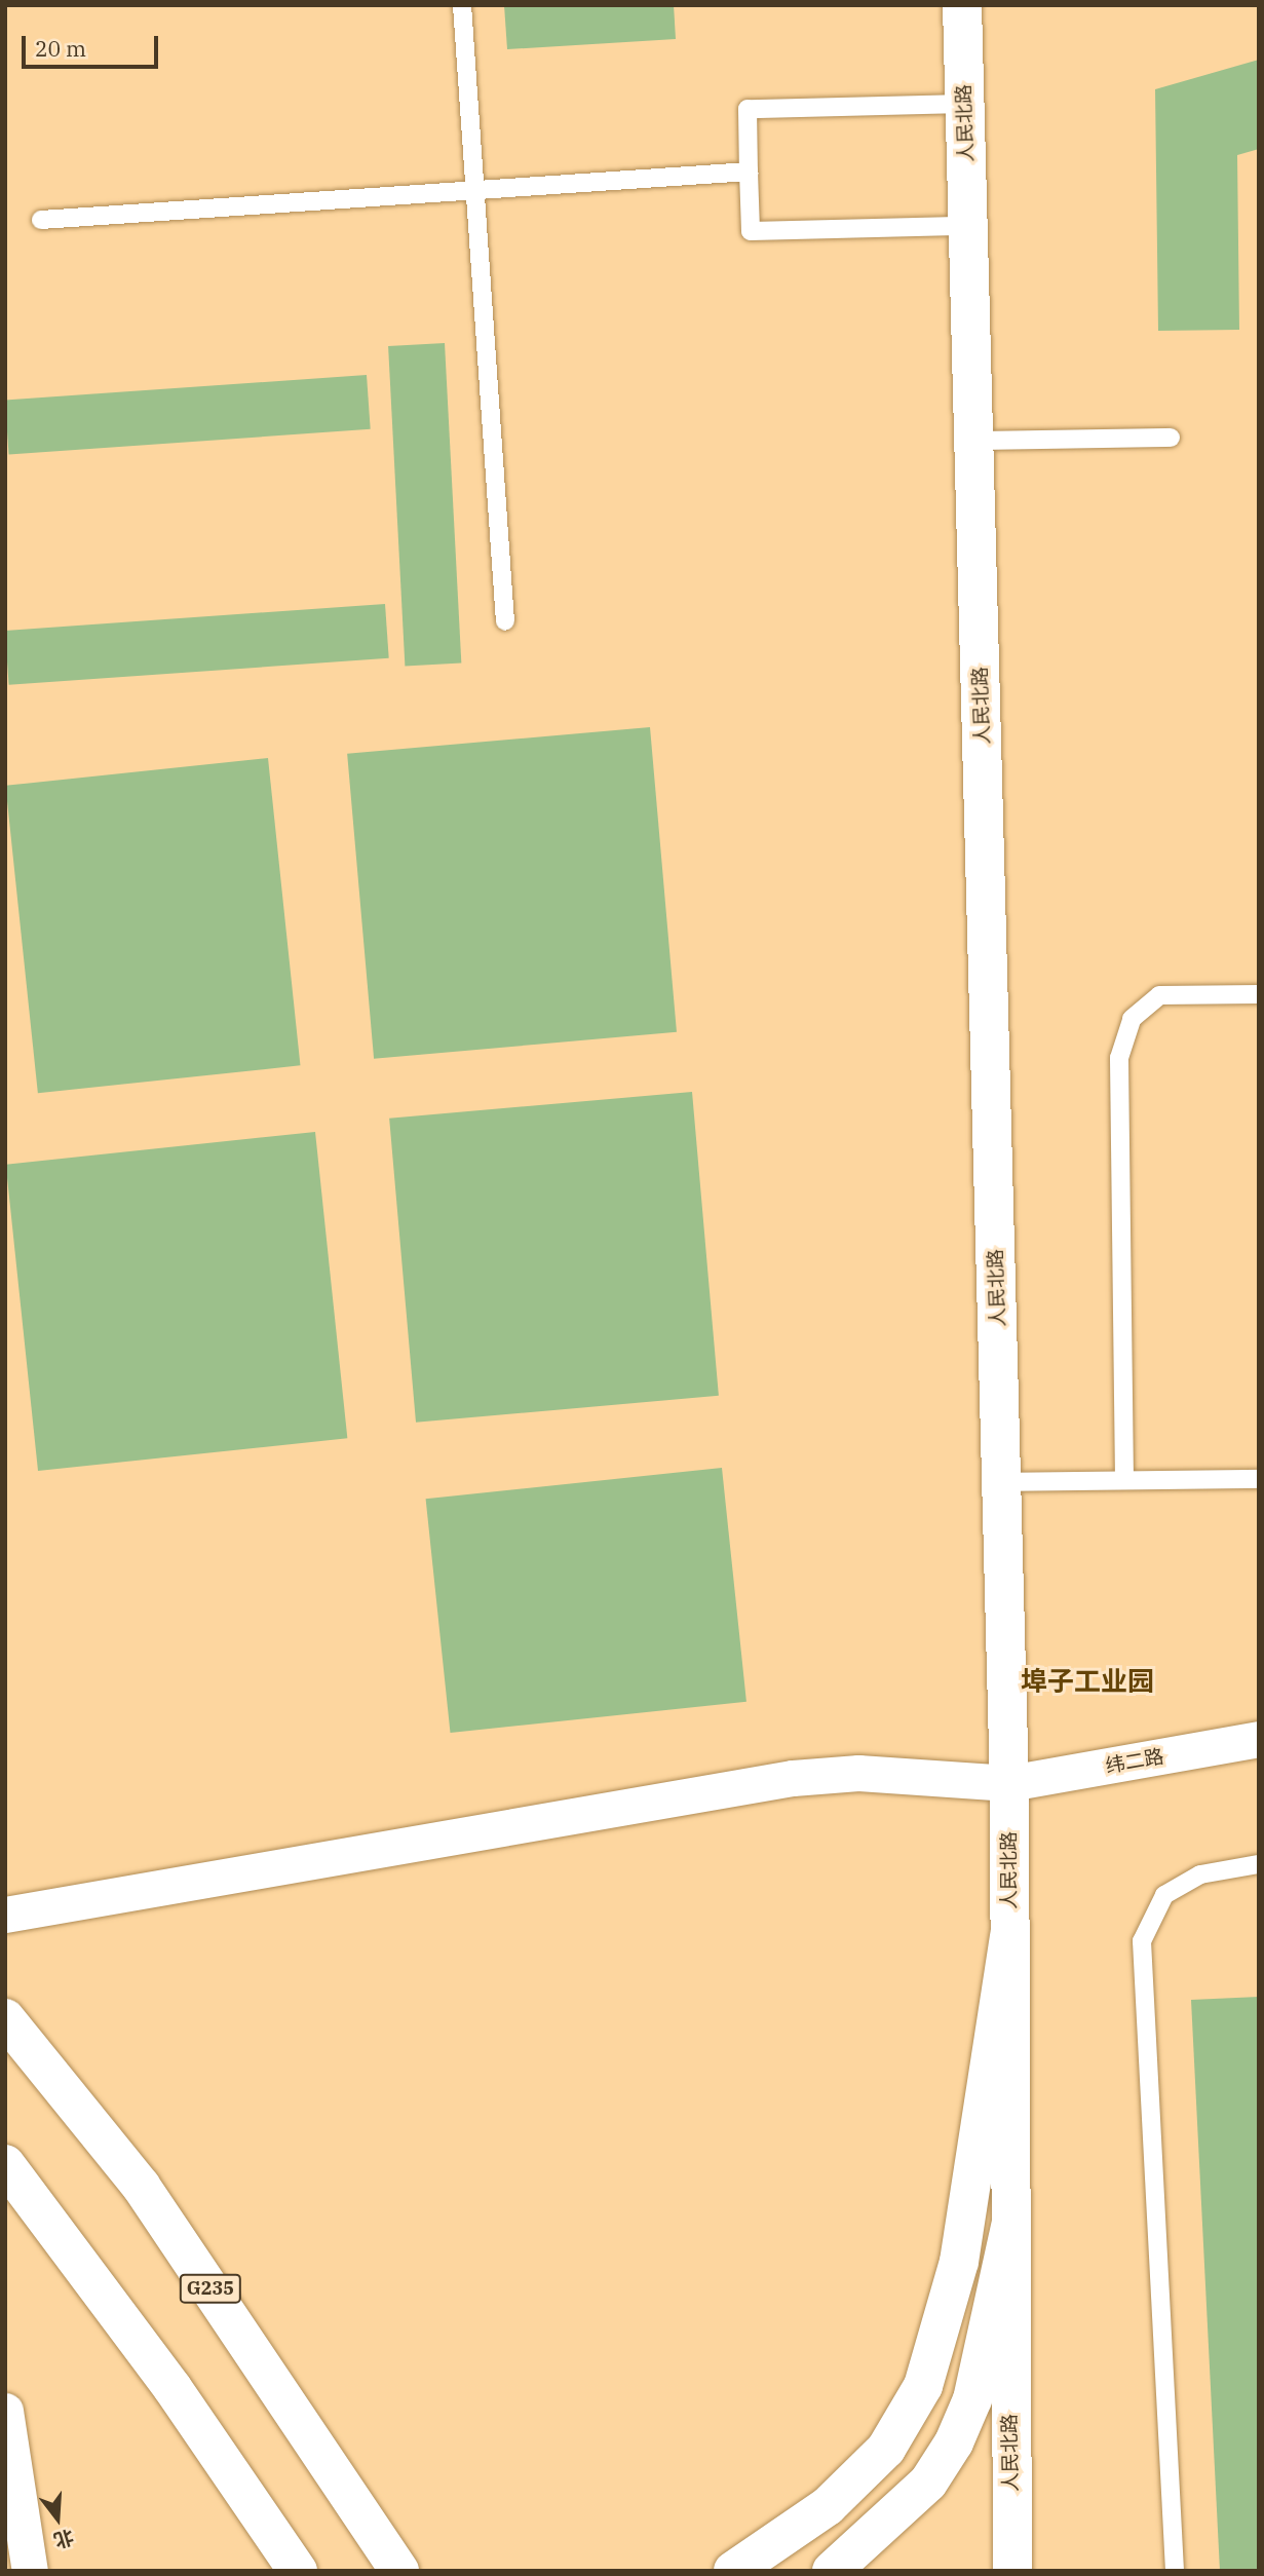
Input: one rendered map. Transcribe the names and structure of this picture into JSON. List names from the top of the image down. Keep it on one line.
{"streets":{"main road":["人民北路","G235"],"street":["纬二路"]},"crossings":[["人民北路","纬二路"]],"districts":["埠子工业园"],"scale_bar":"20 m","north":"bottom"}
